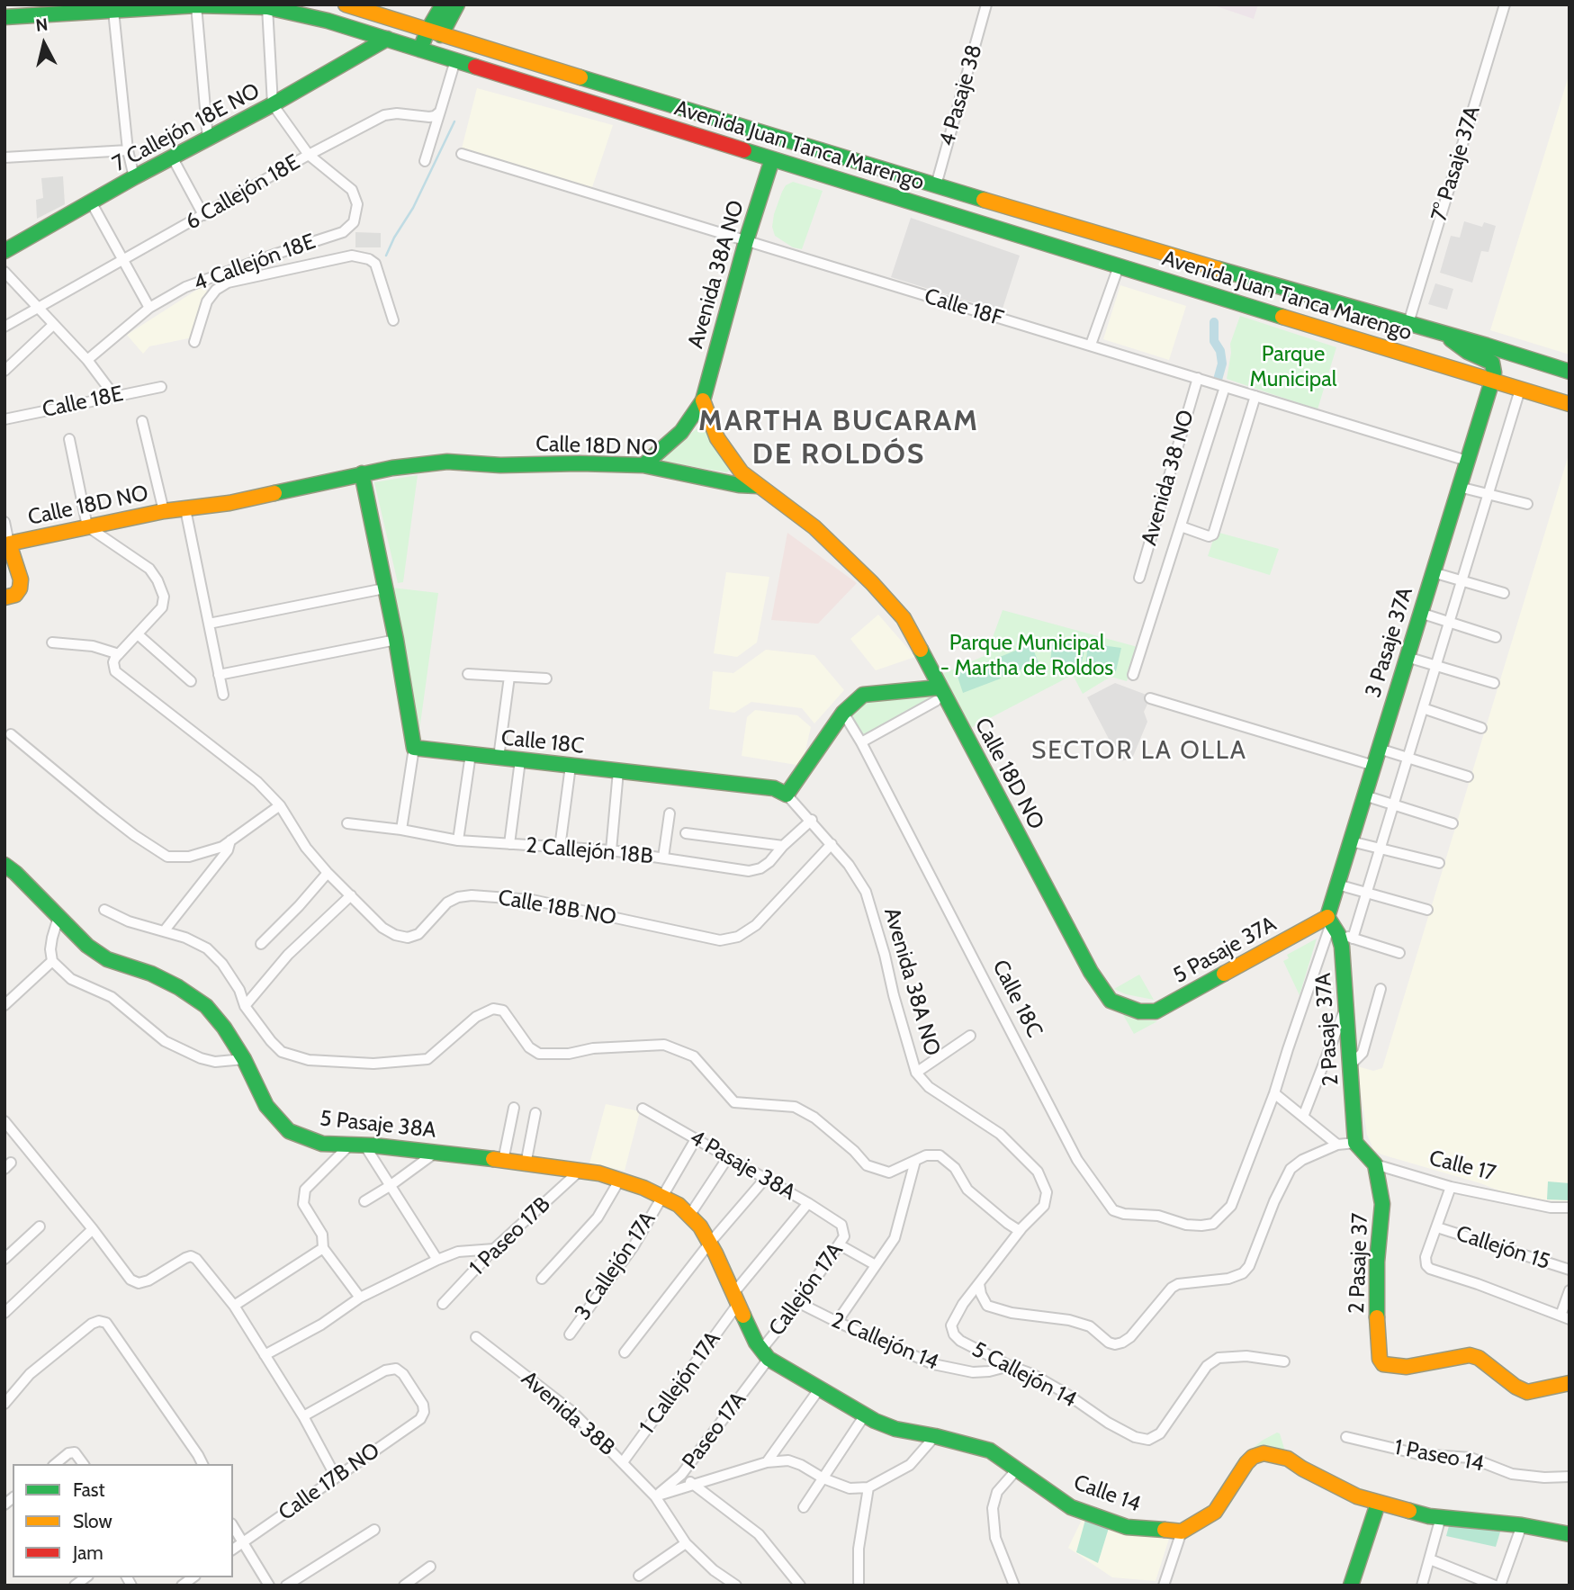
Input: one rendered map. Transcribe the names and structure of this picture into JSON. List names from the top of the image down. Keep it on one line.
{"streets":{"street":["4 Pasaje 38","7 Callejón 18E NO","Avenida Juan Tanca Marengo","7° Pasaje 37A","6 Callejón 18E","4 Callejón 18E","Avenida 38A NO","Calle 18F","Calle 18E","Calle 18D NO","Avenida 38 NO","3 Pasaje 37A","Calle 18C","2 Callejón 18B","Calle 18B NO","5 Pasaje 37A","2 Pasaje 37A","5 Pasaje 38A","4 Pasaje 38A","Calle 17","1 Paseo 17B","Callejón 15","2 Pasaje 37","3 Callejón 17A","Callejón 17A","2 Callejón 14","5 Callejón 14","1 Callejón 17A","Avenida 38B","Paseo 17A","1 Paseo 14","Calle 17B NO","Calle 14"]},"crossings":[["4 Pasaje 38","Avenida Juan Tanca Marengo"],["7 Callejón 18E NO","Avenida Juan Tanca Marengo"],["Avenida Juan Tanca Marengo","7° Pasaje 37A"],["Avenida Juan Tanca Marengo","Avenida 38A NO"],["Avenida Juan Tanca Marengo","3 Pasaje 37A"],["6 Callejón 18E","4 Callejón 18E"],["Avenida 38A NO","Calle 18F"],["Avenida 38A NO","Calle 18D NO"],["Avenida 38A NO","Calle 18C"],["Avenida 38A NO","Calle 18B NO"],["Avenida 38A NO","5 Callejón 14"],["Calle 18F","Avenida 38 NO"],["Calle 18F","3 Pasaje 37A"],["Calle 18D NO","5 Pasaje 37A"],["3 Pasaje 37A","5 Pasaje 37A"],["3 Pasaje 37A","2 Pasaje 37A"],["Calle 18C","2 Callejón 18B"],["Calle 18C","Calle 18B NO"],["5 Pasaje 37A","2 Pasaje 37A"],["5 Pasaje 38A","1 Paseo 17B"],["5 Pasaje 38A","3 Callejón 17A"],["5 Pasaje 38A","Callejón 17A"],["5 Pasaje 38A","1 Callejón 17A"],["5 Pasaje 38A","Paseo 17A"],["5 Pasaje 38A","Calle 14"],["4 Pasaje 38A","3 Callejón 17A"],["4 Pasaje 38A","Callejón 17A"],["4 Pasaje 38A","1 Callejón 17A"],["Calle 17","2 Pasaje 37"],["Callejón 17A","2 Callejón 14"],["Callejón 17A","Paseo 17A"],["Callejón 17A","Calle 14"],["2 Callejón 14","5 Callejón 14"],["1 Callejón 17A","Avenida 38B"],["Avenida 38B","Paseo 17A"],["Paseo 17A","Calle 14"]],"districts":["MARTHA BUCARAM DE ROLDÓS","SECTOR LA OLLA"],"parks":["Parque Municipal","Parque Municipal - Martha de Roldos"],"legend":["Fast","Slow","Jam"],"north":"top"}
